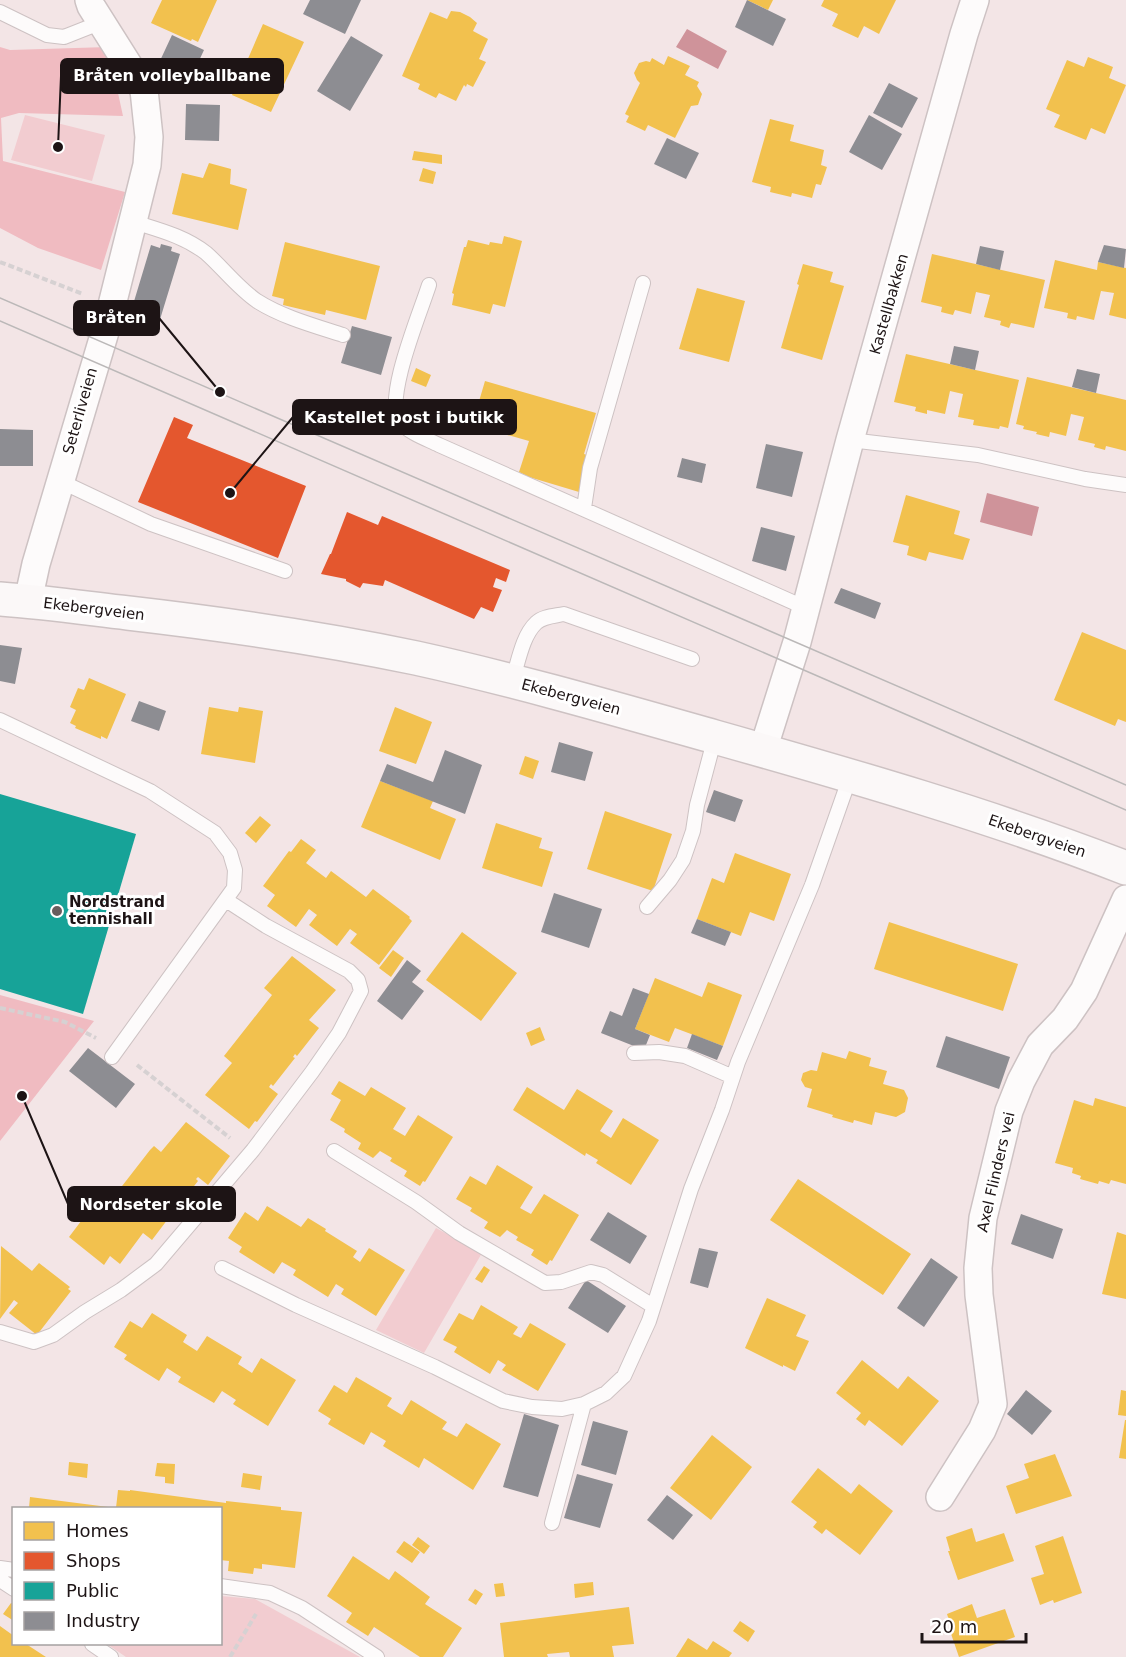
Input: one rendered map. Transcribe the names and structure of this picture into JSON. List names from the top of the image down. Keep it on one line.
{"streets":{"main road":["Ekebergveien"],"street":["Kastellbakken","Seterliveien","Axel Flinders vei"]},"crossings":[["Kastellbakken","Ekebergveien"],["Seterliveien","Ekebergveien"]],"places":["Bråten volleyballbane","Bråten","Kastellet post i butikk","Nordstrand tennishall","Nordseter skole"],"legend":["Homes","Shops","Public","Industry"],"scale_bar":"20 m"}
